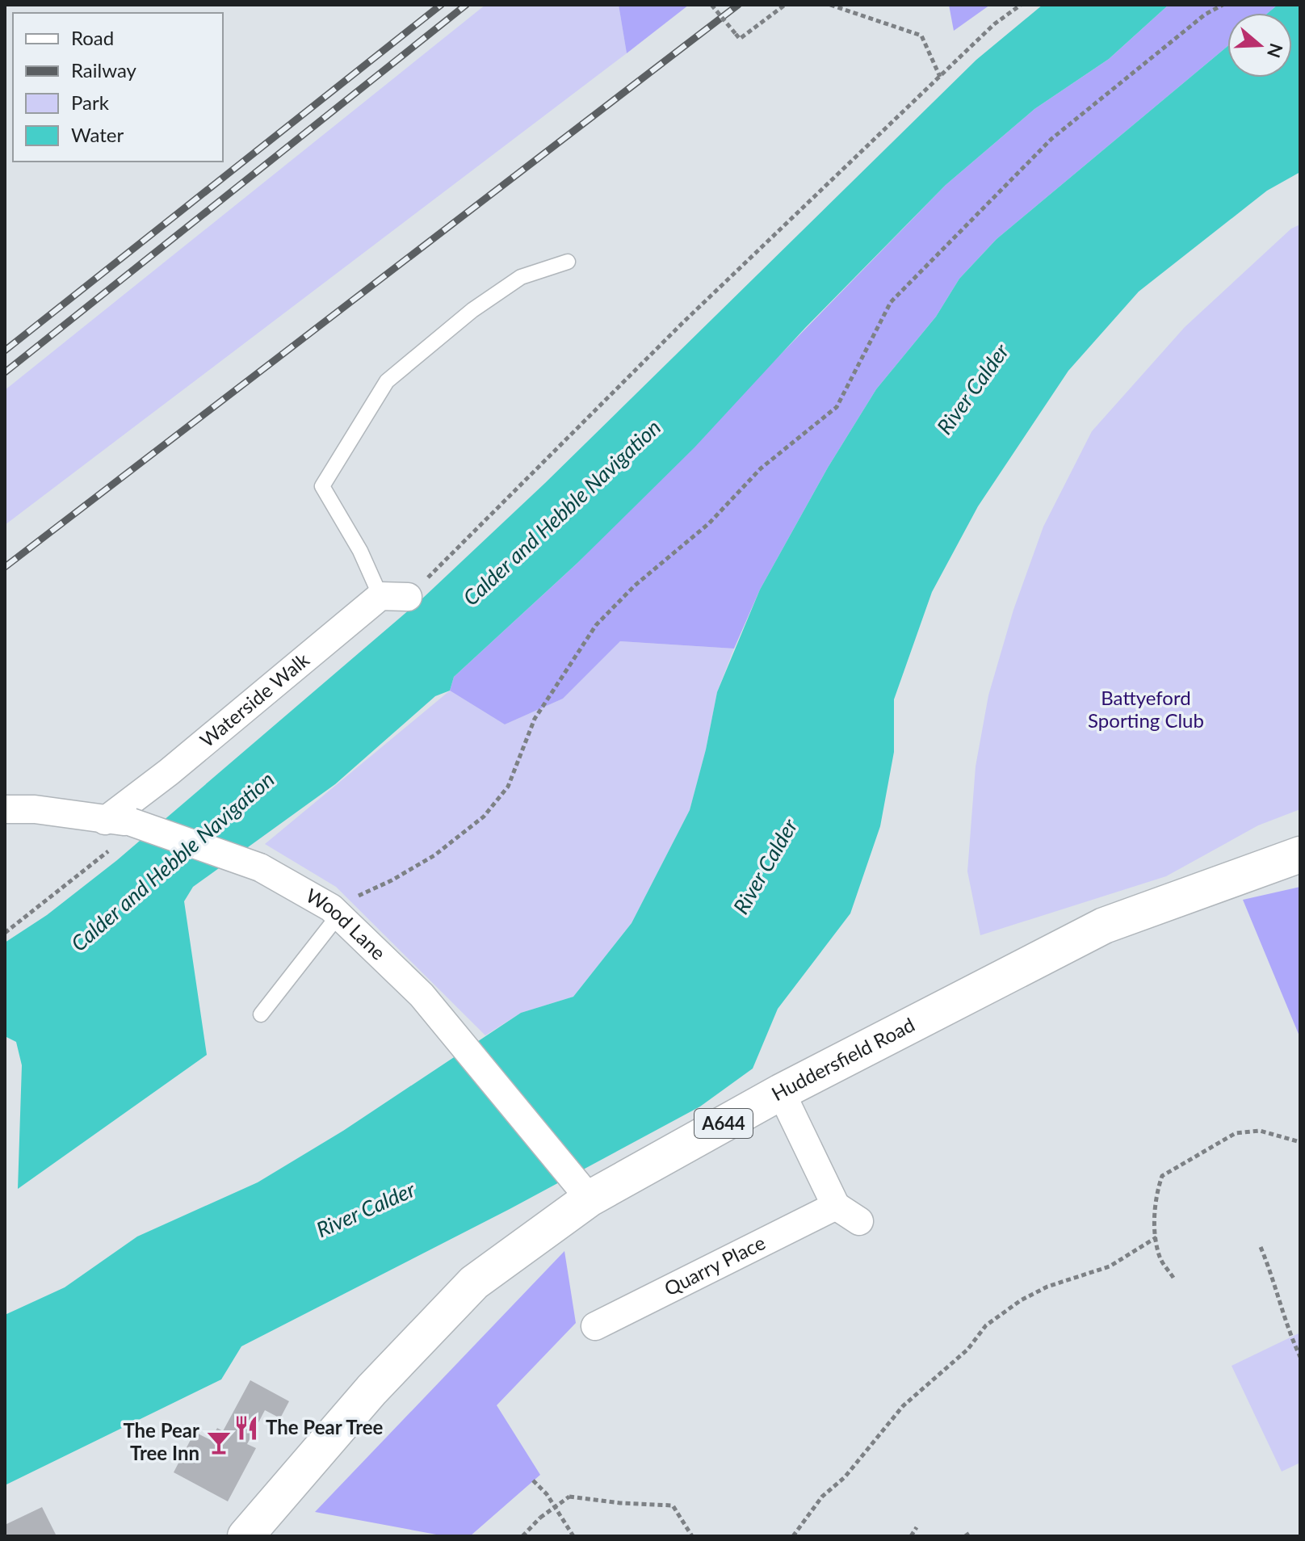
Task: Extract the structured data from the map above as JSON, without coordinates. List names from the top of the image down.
{
  "streets": {
    "highway": ["Huddersfield Road", "A644"],
    "street": ["Waterside Walk", "Wood Lane", "Quarry Place"]
  },
  "crossings": [
    ["Waterside Walk", "Wood Lane"],
    ["Wood Lane", "Huddersfield Road"]
  ],
  "water": ["River Calder", "Calder and Hebble Navigation"],
  "parks": ["Battyeford Sporting Club"],
  "places": {
    "restaurant": ["The Pear Tree"],
    "bar": ["The Pear Tree Inn"]
  },
  "legend": [
    "Road",
    "Railway",
    "Park",
    "Water"
  ],
  "north": "right"
}
